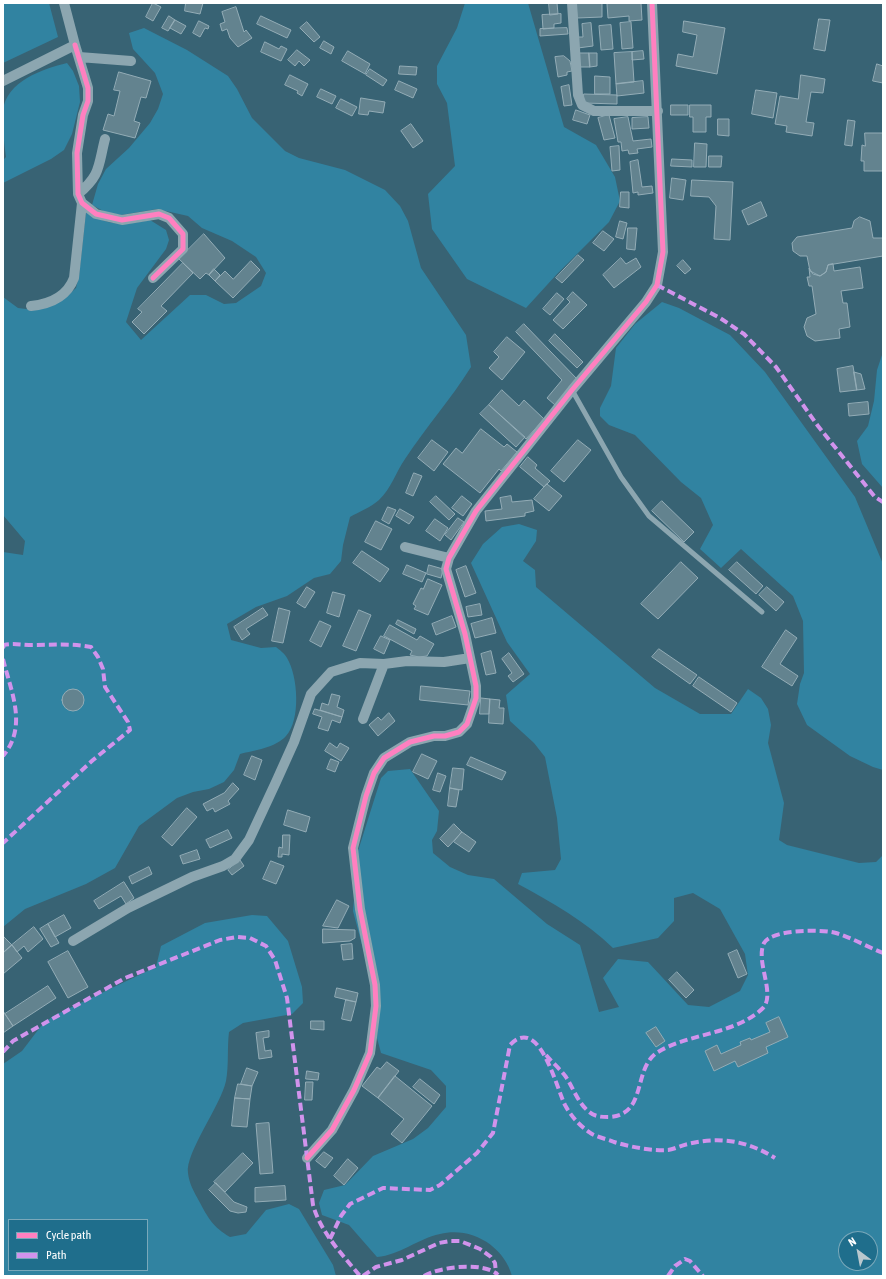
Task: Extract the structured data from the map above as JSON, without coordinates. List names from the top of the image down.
{
  "legend": ["Cycle path", "Path"],
  "north": "top left"
}
